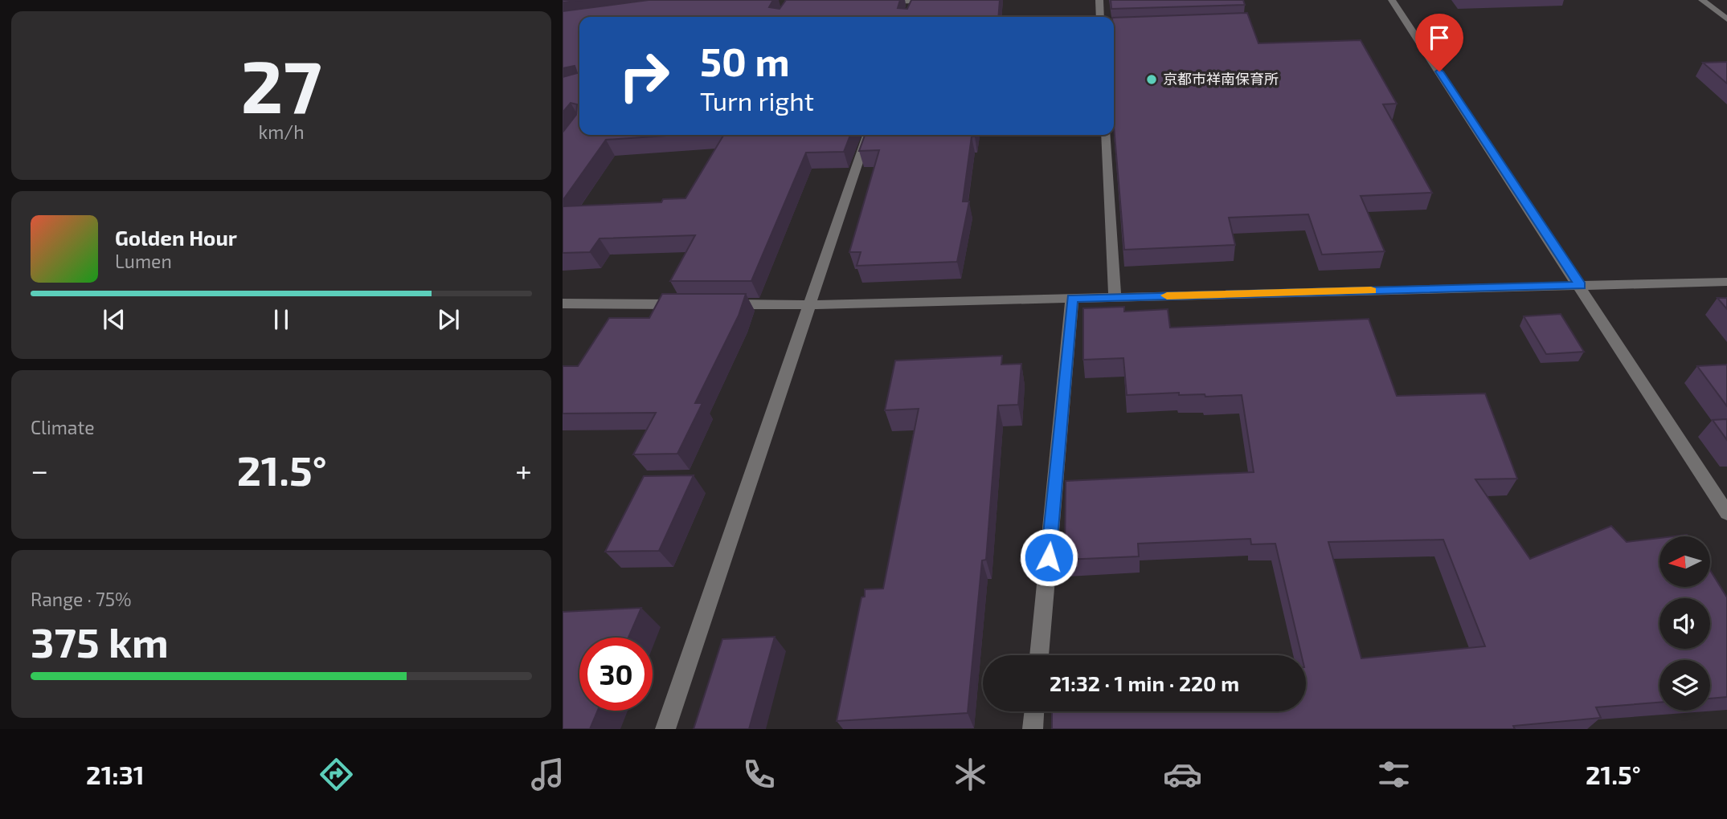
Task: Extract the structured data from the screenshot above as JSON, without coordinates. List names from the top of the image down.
{
  "places": ["京都市祥南保育所"],
  "north": "left",
  "page": {
    "tile": [
      ["27", "km/h"],
      "Climate",
      ["Range · 75%", "375 km"]
    ],
    "turn": ["50 m", "Turn right"],
    "song": ["Golden Hour", "Lumen"],
    "heat": ["−", "21.5°", "+"],
    "limit": "30",
    "trip": "21:32 · 1 min · 220 m",
    "tabs": ["21:31", "21.5°"]
  }
}
